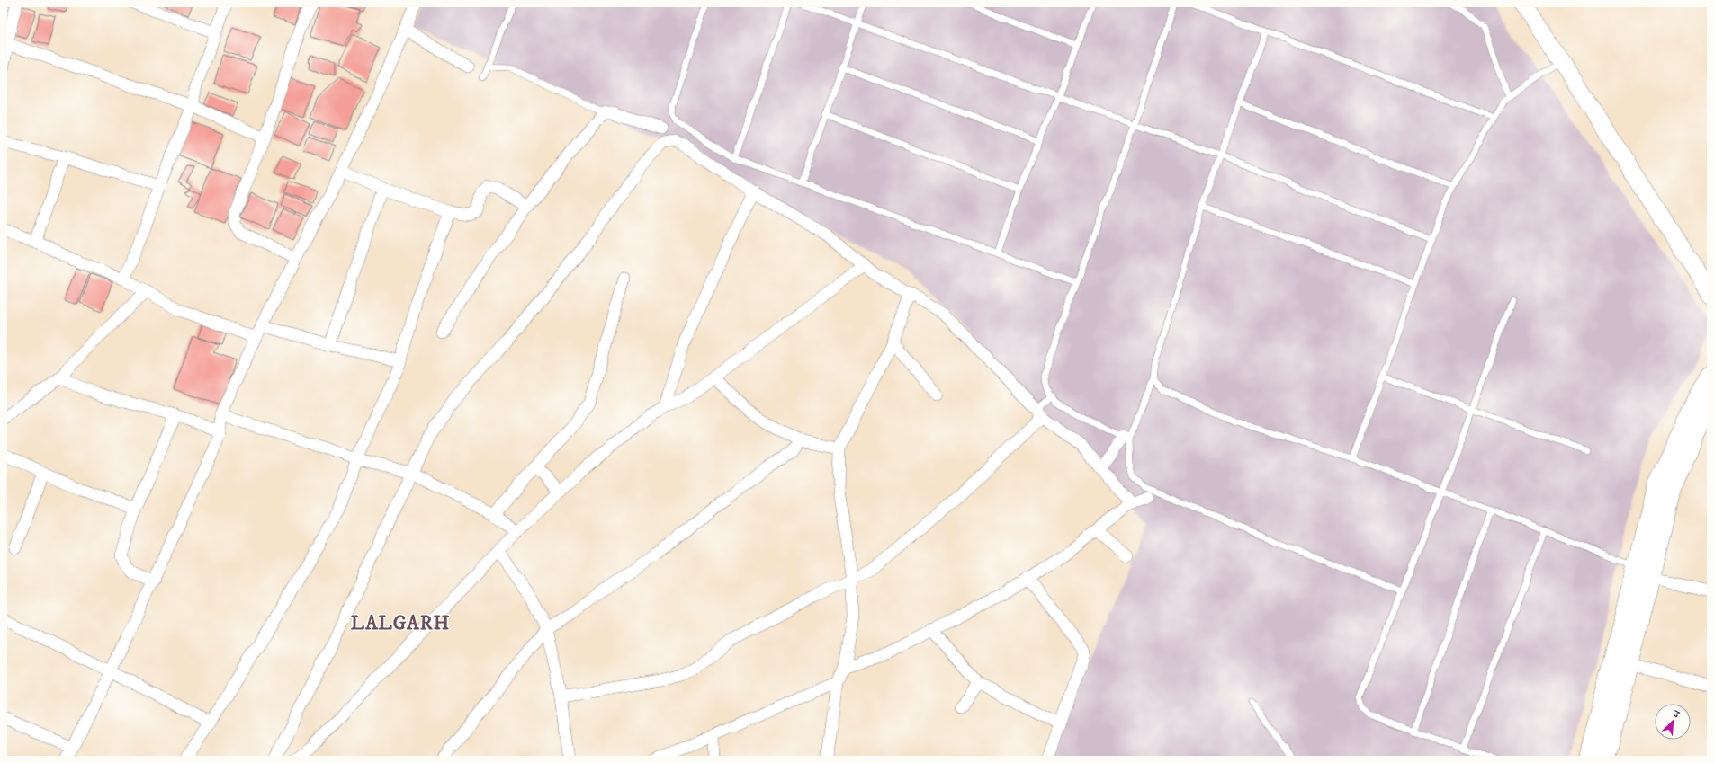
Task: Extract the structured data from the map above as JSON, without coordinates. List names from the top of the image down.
{
  "districts": ["LALGARH"],
  "north": "top right"
}
